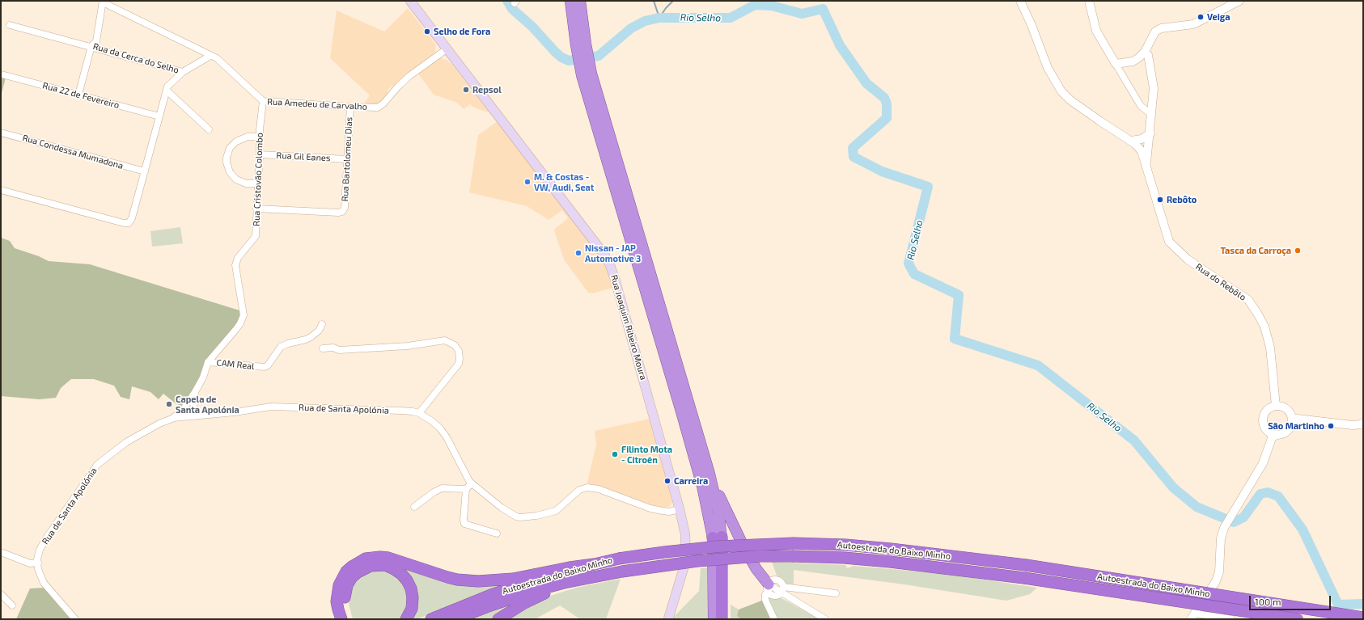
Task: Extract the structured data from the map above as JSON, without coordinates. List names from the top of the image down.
{
  "streets": {
    "highway": ["Autoestrada do Baixo Minho"],
    "main road": ["Rua Joaquim Ribeiro Moura"],
    "street": [
      "Rua da Cerca do Selho",
      "Rua 22 de Fevereiro",
      "Rua Amedeu de Carvalho",
      "Rua Condessa Mumadona",
      "Rua Gil Eanes",
      "Rua Bartolomeu Dias",
      "Rua Cristovão Colombo",
      "Rua do Rebôto",
      "CAM Real",
      "Rua de Santa Apolónia"
    ]
  },
  "crossings": [
    ["Rua Amedeu de Carvalho", "Rua Bartolomeu Dias"],
    ["Rua Amedeu de Carvalho", "Rua Cristovão Colombo"],
    ["Rua Amedeu de Carvalho", "Rua Joaquim Ribeiro Moura"],
    ["Rua Gil Eanes", "Rua Bartolomeu Dias"],
    ["Rua Gil Eanes", "Rua Cristovão Colombo"],
    ["Rua Bartolomeu Dias", "Rua Cristovão Colombo"],
    ["Rua Cristovão Colombo", "CAM Real"],
    ["Rua Cristovão Colombo", "Rua de Santa Apolónia"],
    ["Rua Joaquim Ribeiro Moura", "Rua de Santa Apolónia"]
  ],
  "water": ["Rio Selho"],
  "places": [
    "Veiga",
    "Selho de Fora",
    "Repsol",
    "M. & Costas - VW, Audi, Seat",
    "Rebôto",
    "Tasca da Carroça",
    "Nissan - JAP Automotive 3",
    "Capela de Santa Apolónia",
    "São Martinho",
    "Filinto Mota - Citroën",
    "Carreira"
  ],
  "scale_bar": "100 m"
}
